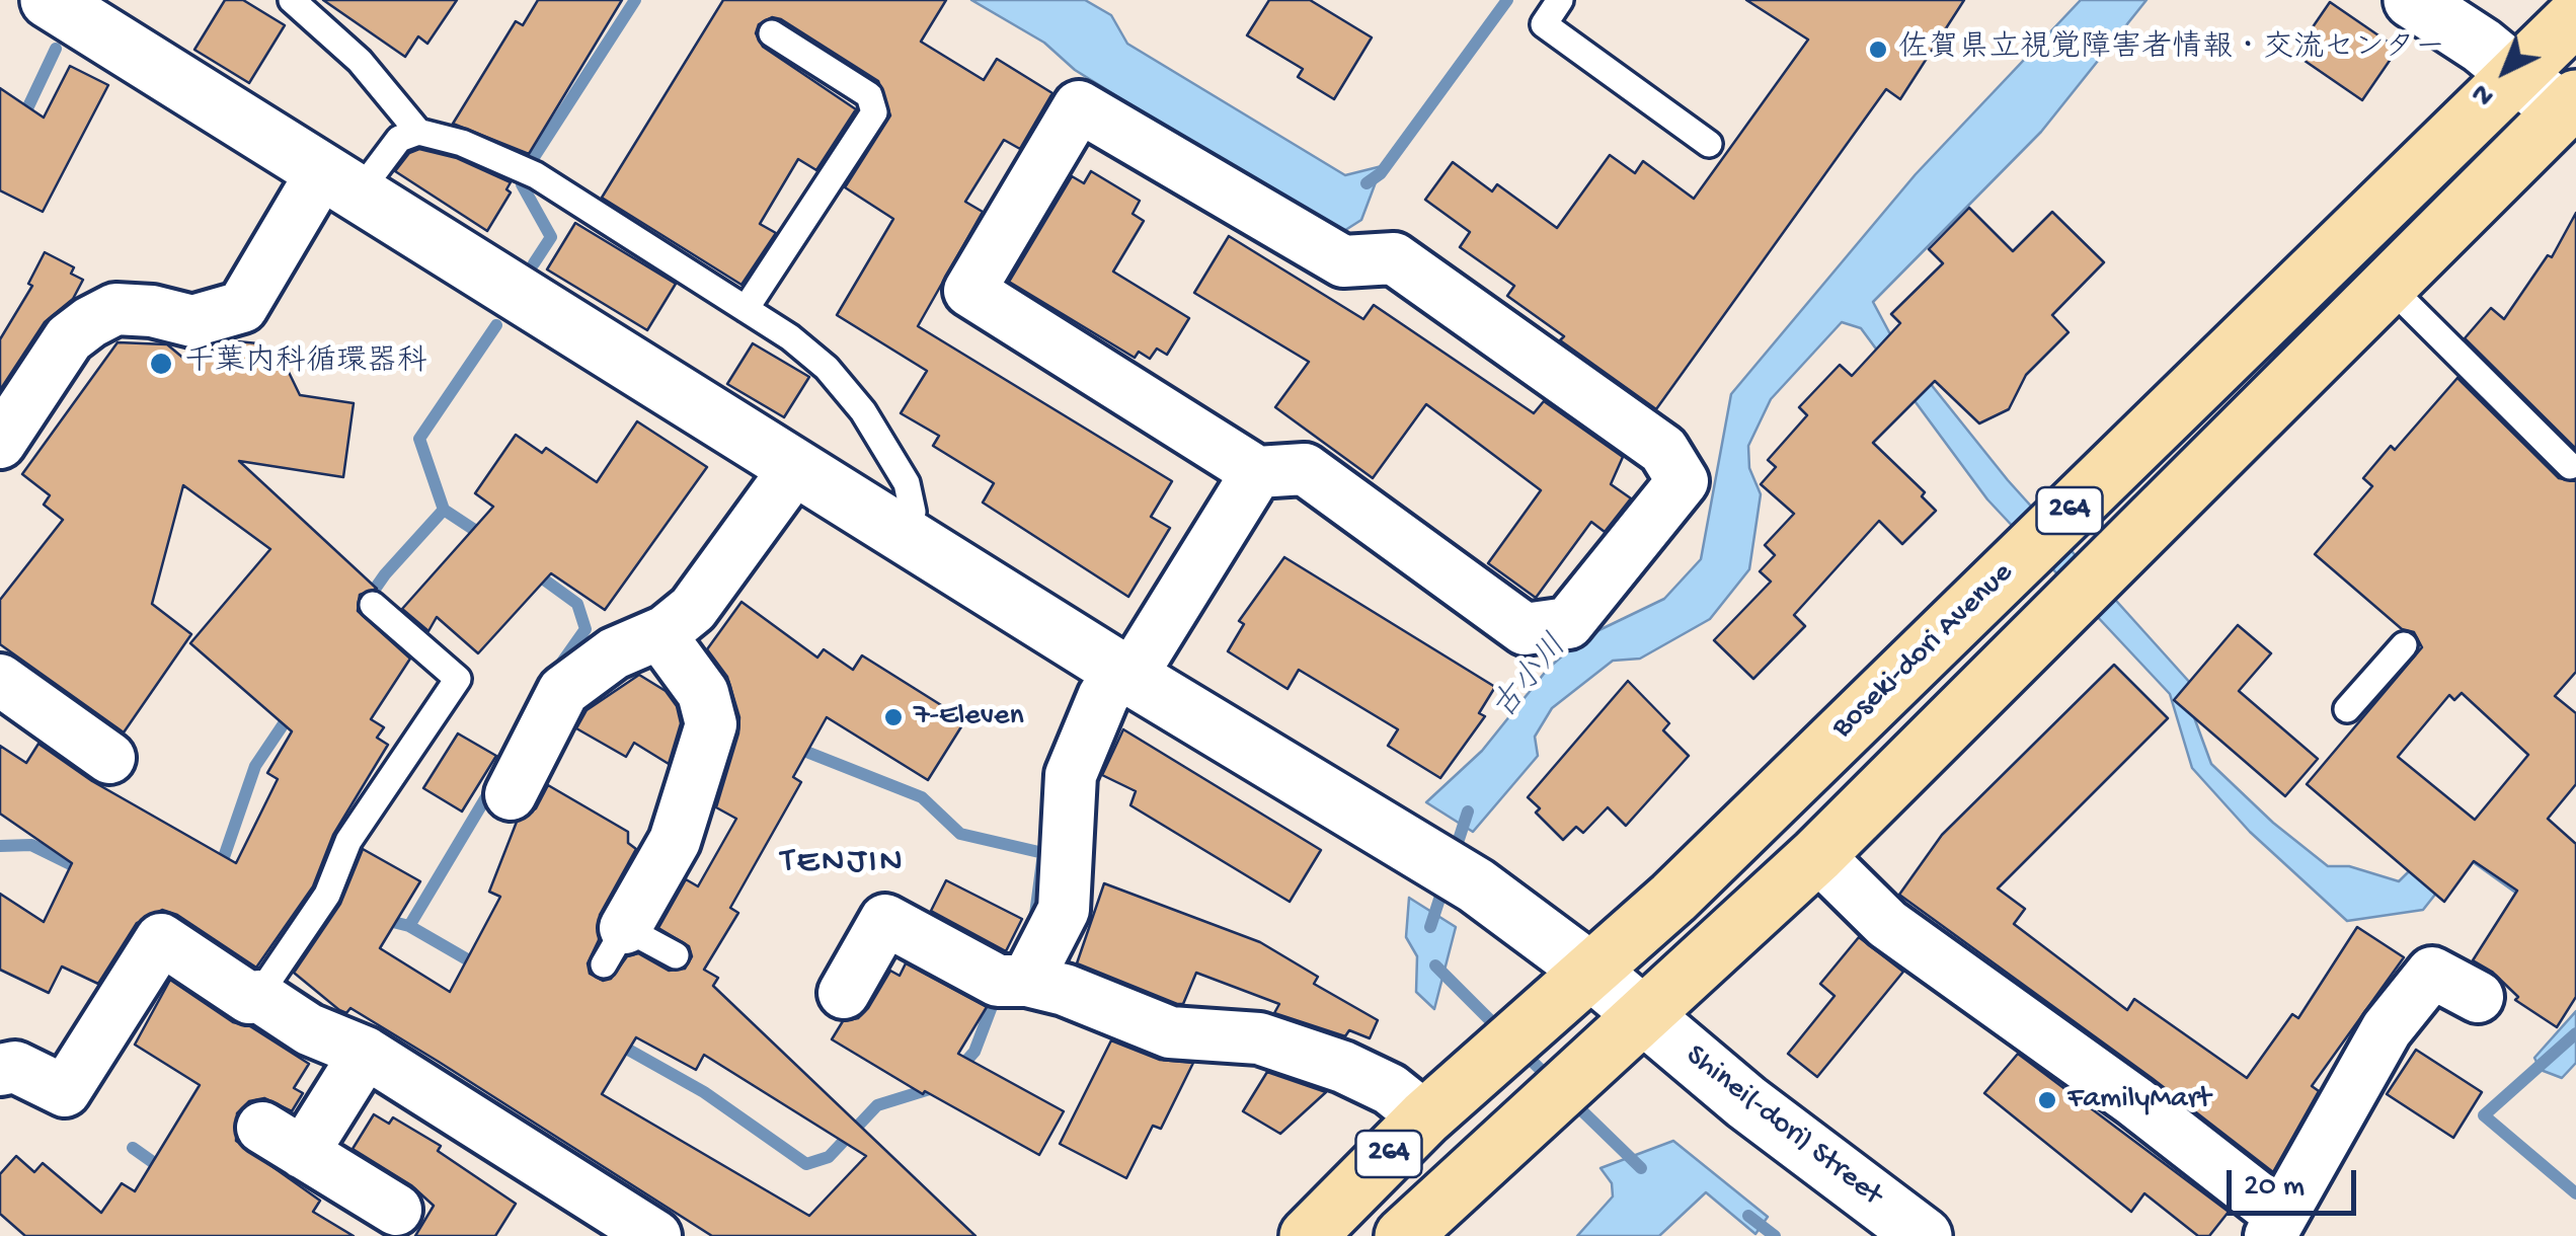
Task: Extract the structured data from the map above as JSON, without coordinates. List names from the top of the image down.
{
  "streets": {
    "highway": ["264", "Boseki-dori Avenue"],
    "street": ["Shinei(-dori) Street"]
  },
  "crossings": [
    ["264", "Shinei(-dori) Street"],
    ["Boseki-dori Avenue", "Shinei(-dori) Street"]
  ],
  "districts": ["TENJIN"],
  "water": ["古小川"],
  "places": [
    "佐賀県立視覚障害者情報・交流センター",
    "千葉内科循環器科",
    "7-Eleven",
    "FamilyMart"
  ],
  "scale_bar": "20 m",
  "north": "bottom left"
}
